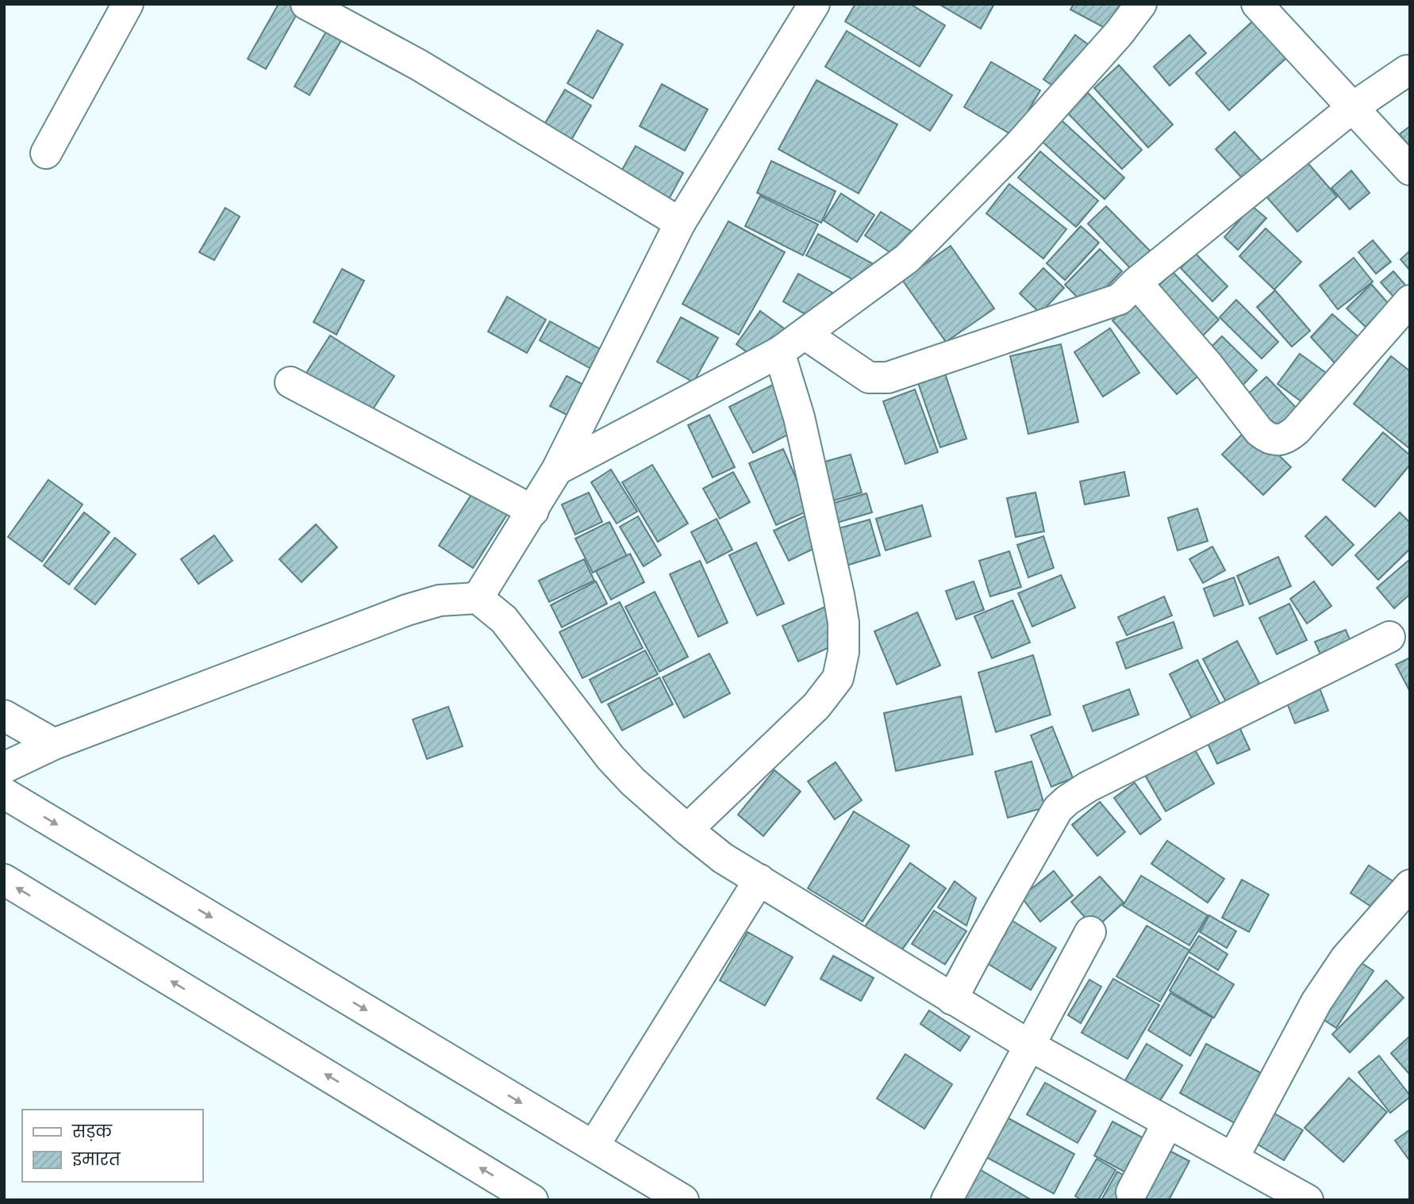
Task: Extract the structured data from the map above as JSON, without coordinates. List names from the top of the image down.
{
  "legend": ["सड़क", "इमारत"]
}
